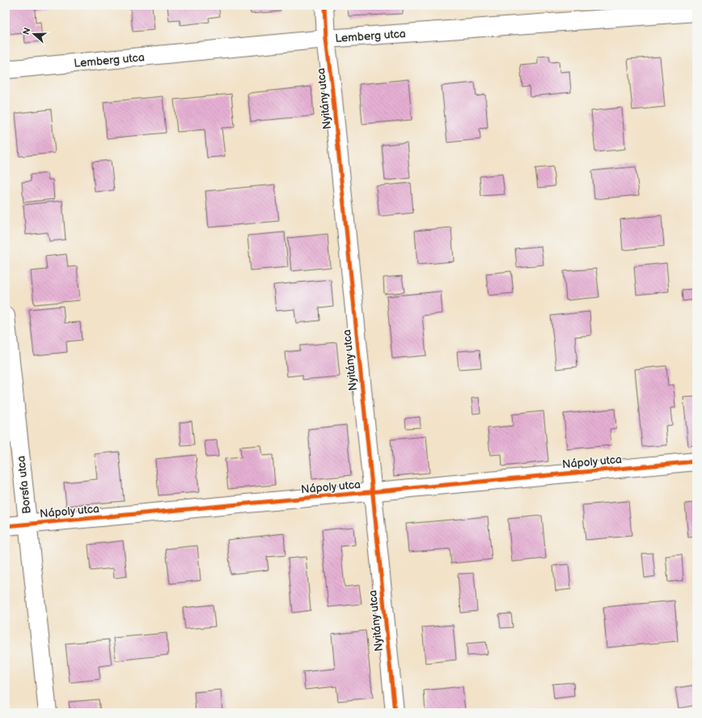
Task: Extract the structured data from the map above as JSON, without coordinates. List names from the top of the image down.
{
  "streets": {
    "street": [
      "Lemberg utca",
      "Nyitány utca",
      "Nápoly utca",
      "Borsfa utca"
    ]
  },
  "crossings": [
    ["Lemberg utca", "Nyitány utca"],
    ["Nyitány utca", "Nápoly utca"],
    ["Nápoly utca", "Borsfa utca"]
  ],
  "north": "left"
}
